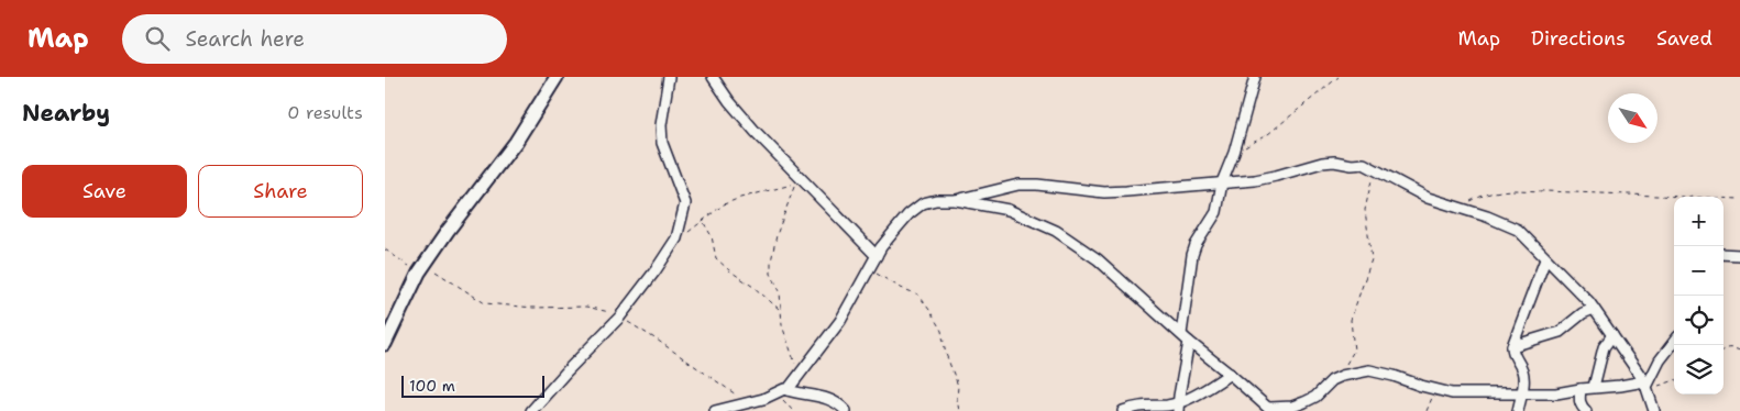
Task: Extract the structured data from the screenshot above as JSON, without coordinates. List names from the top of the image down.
{
  "scale_bar": "100 m",
  "north": "bottom right",
  "page": {
    "header": "Map",
    "search": "Search here",
    "nav": ["Map", "Directions", "Saved"],
    "heading": ["Nearby", "0 results"],
    "buttons": ["Save", "Share"],
    "map_buttons": ["+", "−"],
    "scale": "100 m"
  }
}
